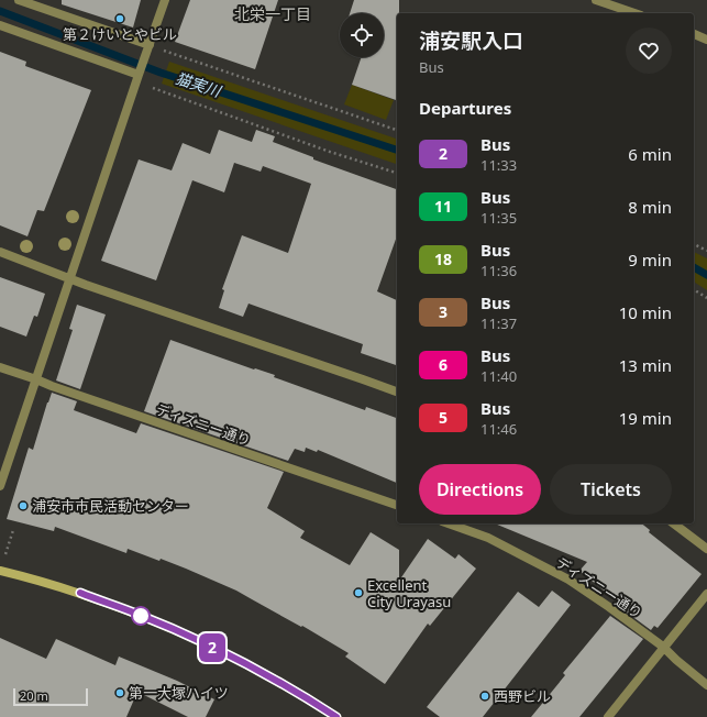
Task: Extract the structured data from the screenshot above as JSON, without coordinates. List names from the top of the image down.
{
  "streets": {
    "street": ["ディズニー通り"]
  },
  "districts": ["北栄一丁目"],
  "water": ["猫実川"],
  "places": [
    "第２けいとやビル",
    "浦安市市民活動センター",
    "Excellent City Urayasu",
    "第一大塚ハイツ",
    "西野ビル"
  ],
  "lines": ["bus line 2"],
  "scale_bar": "20 m",
  "page": {
    "on_map": "2",
    "heading": [
      ["浦安駅入口", "Bus"],
      "Departures"
    ],
    "list": [
      {
        "mark": "2",
        "name": "Bus",
        "note": "11:33",
        "value": "6 min"
      },
      {
        "mark": "11",
        "name": "Bus",
        "note": "11:35",
        "value": "8 min"
      },
      {
        "mark": "18",
        "name": "Bus",
        "note": "11:36",
        "value": "9 min"
      },
      {
        "mark": "3",
        "name": "Bus",
        "note": "11:37",
        "value": "10 min"
      },
      {
        "mark": "6",
        "name": "Bus",
        "note": "11:40",
        "value": "13 min"
      },
      {
        "mark": "5",
        "name": "Bus",
        "note": "11:46",
        "value": "19 min"
      }
    ],
    "buttons": ["Directions", "Tickets"],
    "scale": "20 m"
  }
}
